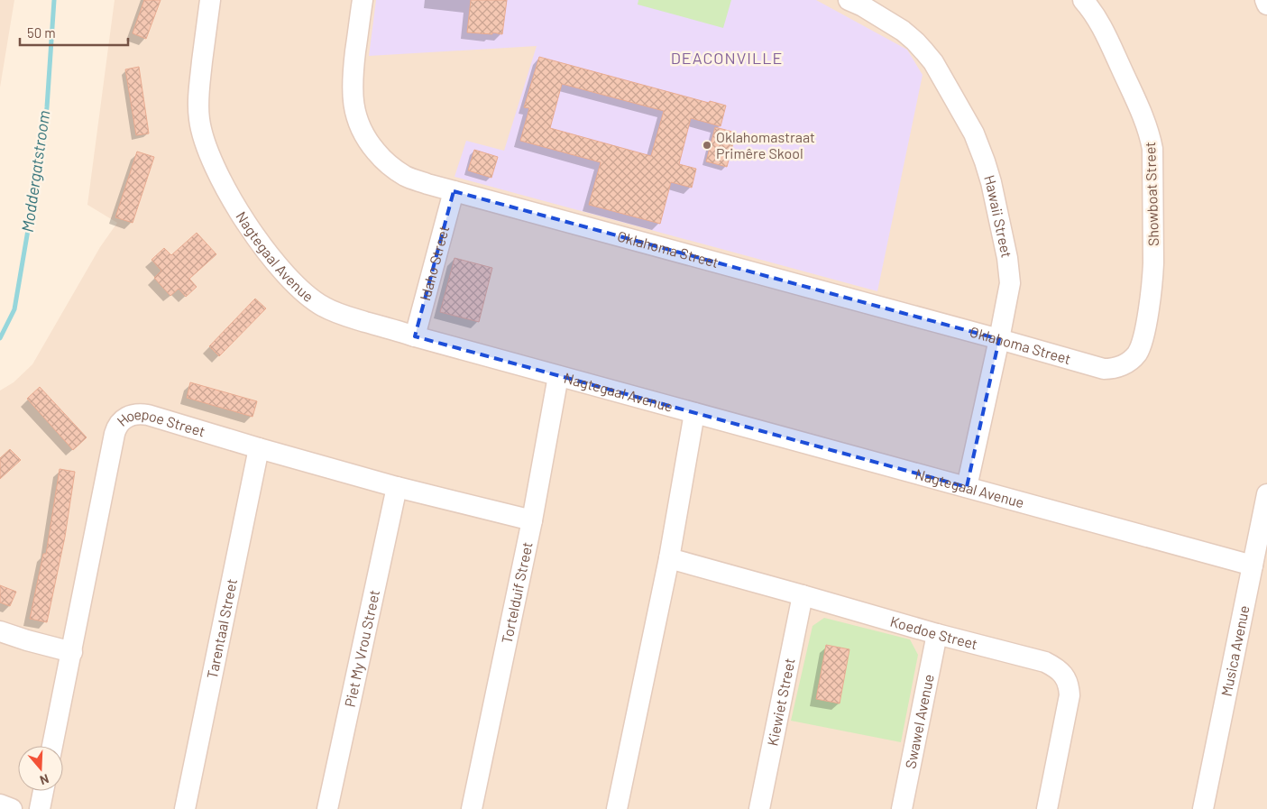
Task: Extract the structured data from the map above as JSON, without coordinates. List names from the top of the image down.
{
  "streets": {
    "street": [
      "Showboat Street",
      "Hawaii Street",
      "Oklahoma Street",
      "Nagtegaal Avenue",
      "Idaho Street",
      "Hoepoe Street",
      "Tortelduif Street",
      "Tarentaal Street",
      "Koedoe Street",
      "Piet My Vrou Street",
      "Musica Avenue",
      "Kiewiet Street",
      "Swawel Avenue"
    ]
  },
  "crossings": [
    ["Showboat Street", "Oklahoma Street"],
    ["Hawaii Street", "Oklahoma Street"],
    ["Hawaii Street", "Nagtegaal Avenue"],
    ["Oklahoma Street", "Idaho Street"],
    ["Nagtegaal Avenue", "Idaho Street"],
    ["Nagtegaal Avenue", "Tortelduif Street"],
    ["Nagtegaal Avenue", "Musica Avenue"],
    ["Hoepoe Street", "Tortelduif Street"],
    ["Hoepoe Street", "Tarentaal Street"],
    ["Hoepoe Street", "Piet My Vrou Street"],
    ["Koedoe Street", "Kiewiet Street"],
    ["Koedoe Street", "Swawel Avenue"]
  ],
  "districts": ["DEACONVILLE"],
  "water": ["Moddergatstroom"],
  "places": ["Oklahomastraat Primêre Skool"],
  "scale_bar": "50 m",
  "north": "bottom"
}
